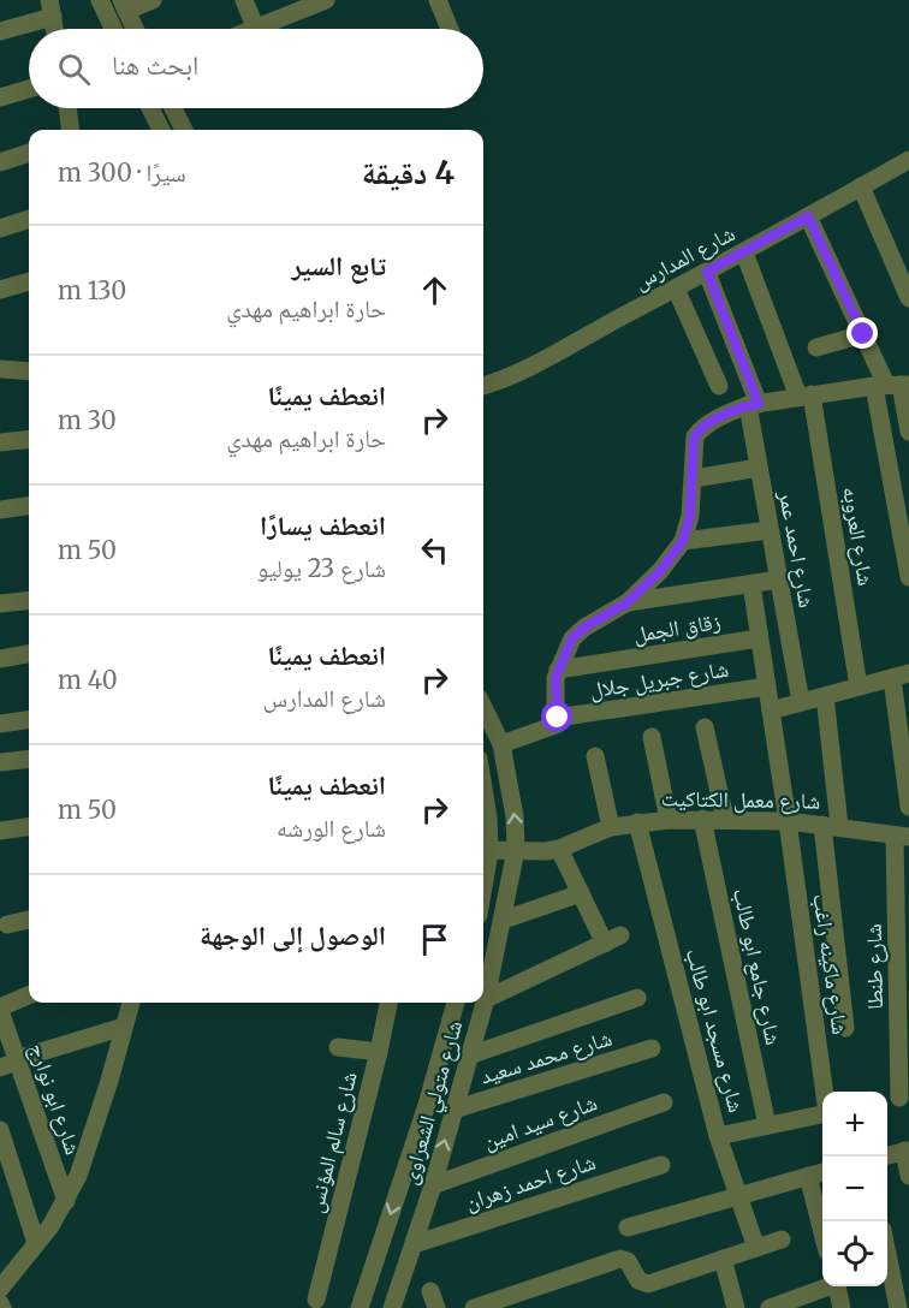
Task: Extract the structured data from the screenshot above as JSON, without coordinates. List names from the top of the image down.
{
  "streets": {
    "street": [
      "شارع المدارس",
      "شارع العروبه",
      "شارع احمد عمر",
      "زقاق الجمل",
      "شارع جبريل جلال",
      "شارع معمل الكتاكيت",
      "شارع ماكينه راغب",
      "شارع جامع ابو طالب",
      "شارع طنطا",
      "شارع مسجد ابو طالب",
      "شارع محمد سعيد",
      "شارع ابو نوارج",
      "شارع متولي الشعراوى",
      "شارع سيد امين",
      "شارع سالم المؤنس",
      "شارع احمد زهران"
    ]
  },
  "crossings": [
    ["شارع المدارس", "شارع العروبه"],
    ["شارع المدارس", "شارع احمد عمر"],
    ["شارع معمل الكتاكيت", "شارع ماكينه راغب"],
    ["شارع معمل الكتاكيت", "شارع جامع ابو طالب"],
    ["شارع معمل الكتاكيت", "شارع طنطا"],
    ["شارع معمل الكتاكيت", "شارع مسجد ابو طالب"],
    ["شارع معمل الكتاكيت", "شارع متولي الشعراوى"],
    ["شارع محمد سعيد", "شارع متولي الشعراوى"],
    ["شارع متولي الشعراوى", "شارع سيد امين"],
    ["شارع متولي الشعراوى", "شارع احمد زهران"]
  ],
  "page": {
    "search": "ابحث هنا",
    "heading": ["4 دقيقة", "سيرًا · 300 m"],
    "list": [
      ["تابع السير", "حارة ابراهيم مهدي", "130 m"],
      ["انعطف يمينًا", "حارة ابراهيم مهدي", "30 m"],
      ["انعطف يسارًا", "شارع 23 يوليو", "50 m"],
      ["انعطف يمينًا", "شارع المدارس", "40 m"],
      ["انعطف يمينًا", "شارع الورشه", "50 m"],
      "الوصول إلى الوجهة"
    ],
    "map_buttons": ["+", "−"]
  }
}
